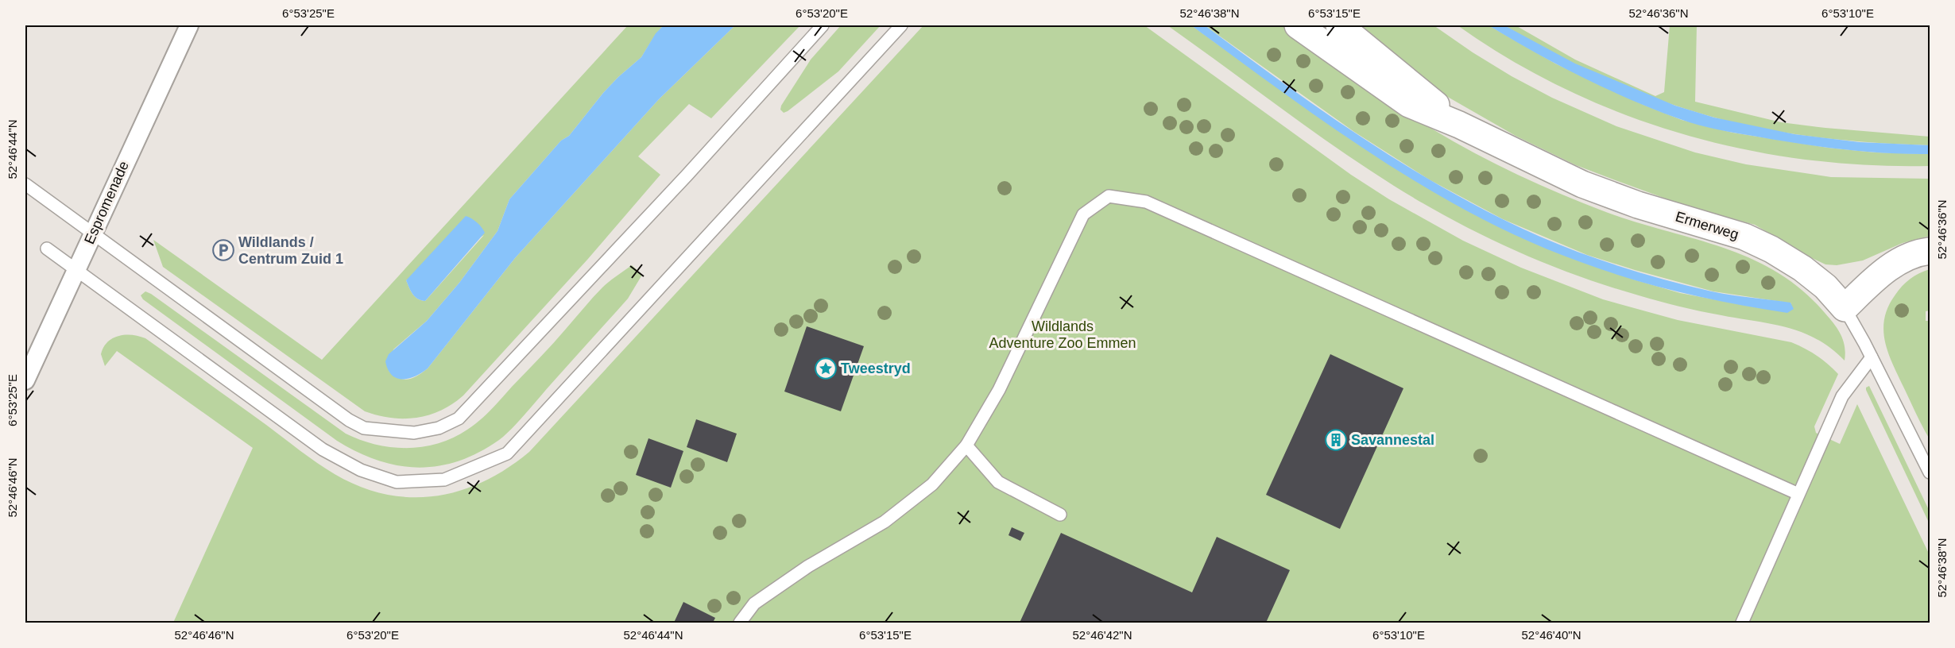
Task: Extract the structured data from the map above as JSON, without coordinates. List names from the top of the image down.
{
  "streets": {
    "street": ["Espromenade", "Ermerweg"]
  },
  "parks": ["Wildlands Adventure Zoo Emmen"],
  "places": {
    "parking": ["Wildlands / Centrum Zuid 1"],
    "place": ["Tweestryd"],
    "building": ["Savannestal"]
  },
  "coordinates": [
    "6°53'25\"E",
    "6°53'20\"E",
    "52°46'38\"N",
    "6°53'15\"E",
    "52°46'36\"N",
    "6°53'10\"E",
    "52°46'44\"N",
    "52°46'46\"N",
    "52°46'42\"N",
    "52°46'40\"N"
  ]
}
